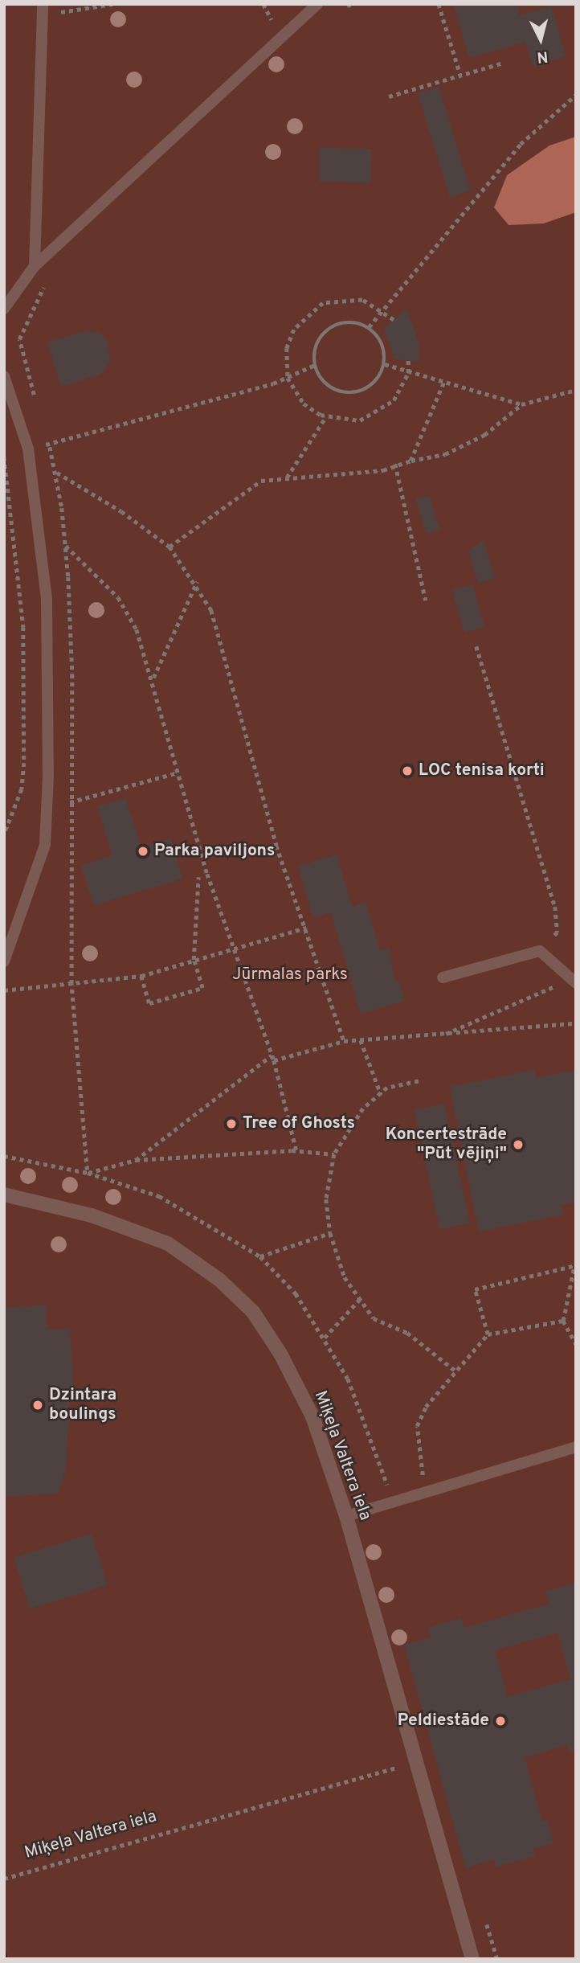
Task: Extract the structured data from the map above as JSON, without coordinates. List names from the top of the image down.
{
  "streets": {
    "street": ["Miķeļa Valtera iela"]
  },
  "parks": ["Jūrmalas parks"],
  "places": [
    "LOC tenisa korti",
    "Parka paviljons",
    "Tree of Ghosts",
    "Koncertestrāde \"Pūt vējiņi\"",
    "Dzintara boulings",
    "Peldiestāde"
  ],
  "north": "bottom"
}
